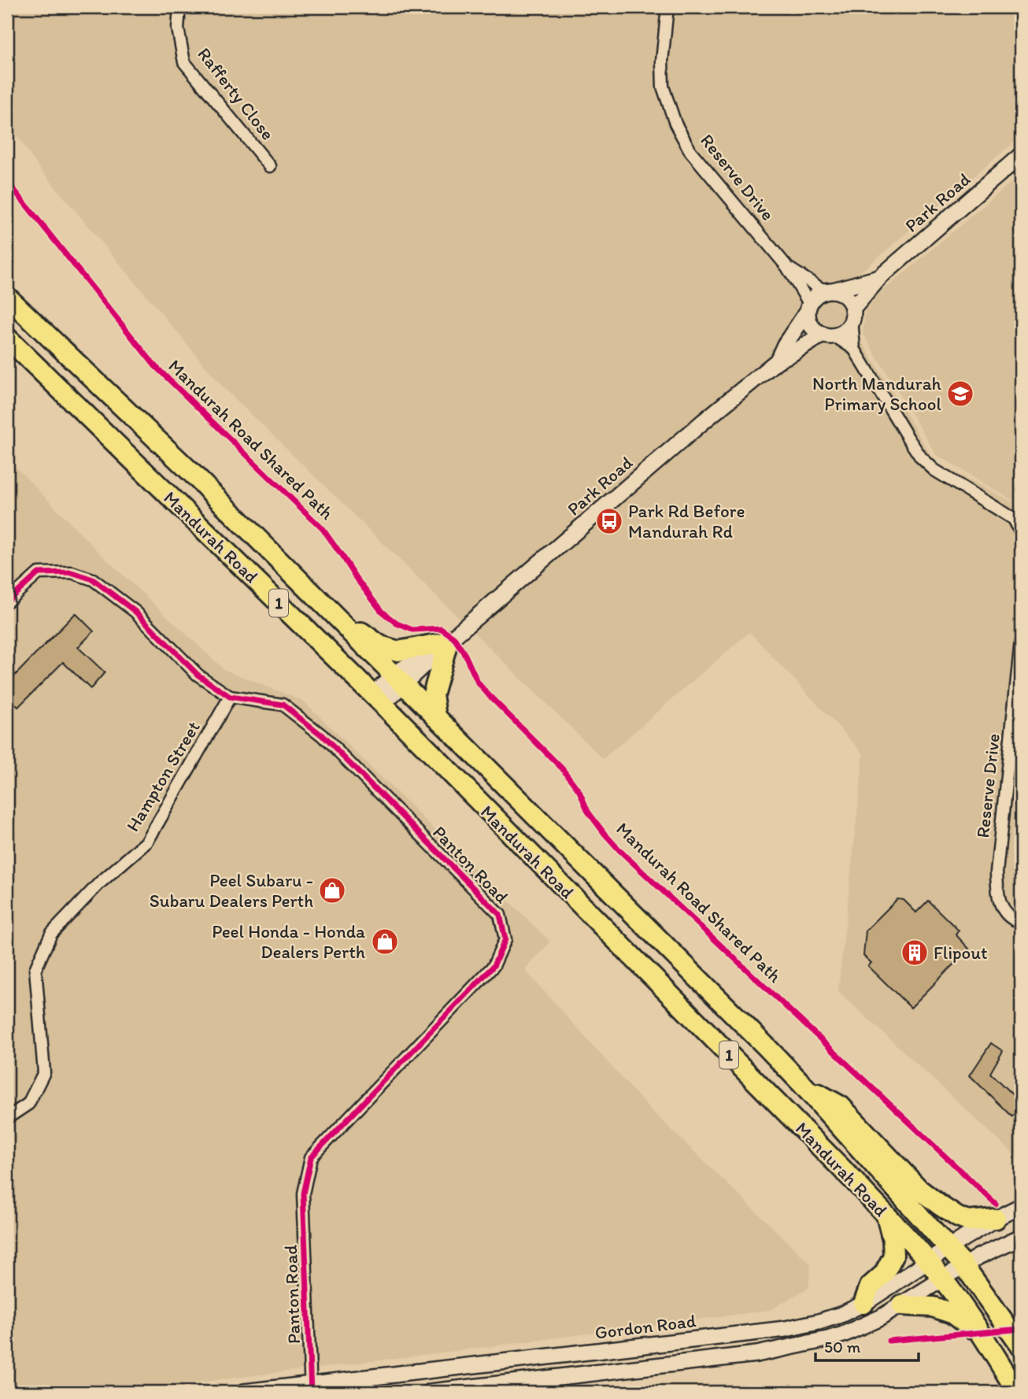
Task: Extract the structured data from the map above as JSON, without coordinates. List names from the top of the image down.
{
  "streets": {
    "highway": ["Mandurah Road", "1"],
    "main road": ["Park Road", "Gordon Road"],
    "street": [
      "Rafferty Close",
      "Reserve Drive",
      "Hampton Street",
      "Panton Road"
    ],
    "cycle path": ["Mandurah Road Shared Path"]
  },
  "crossings": [
    ["Reserve Drive", "Park Road"],
    ["Park Road", "Mandurah Road"],
    ["Mandurah Road", "Gordon Road"],
    ["Hampton Street", "Panton Road"],
    ["Panton Road", "Gordon Road"]
  ],
  "places": {
    "school or university": ["North Mandurah Primary School"],
    "bus stop": ["Park Rd Before Mandurah Rd"],
    "shop": ["Peel Subaru - Subaru Dealers Perth", "Peel Honda - Honda Dealers Perth"],
    "building": ["Flipout"]
  },
  "scale_bar": "50 m"
}
